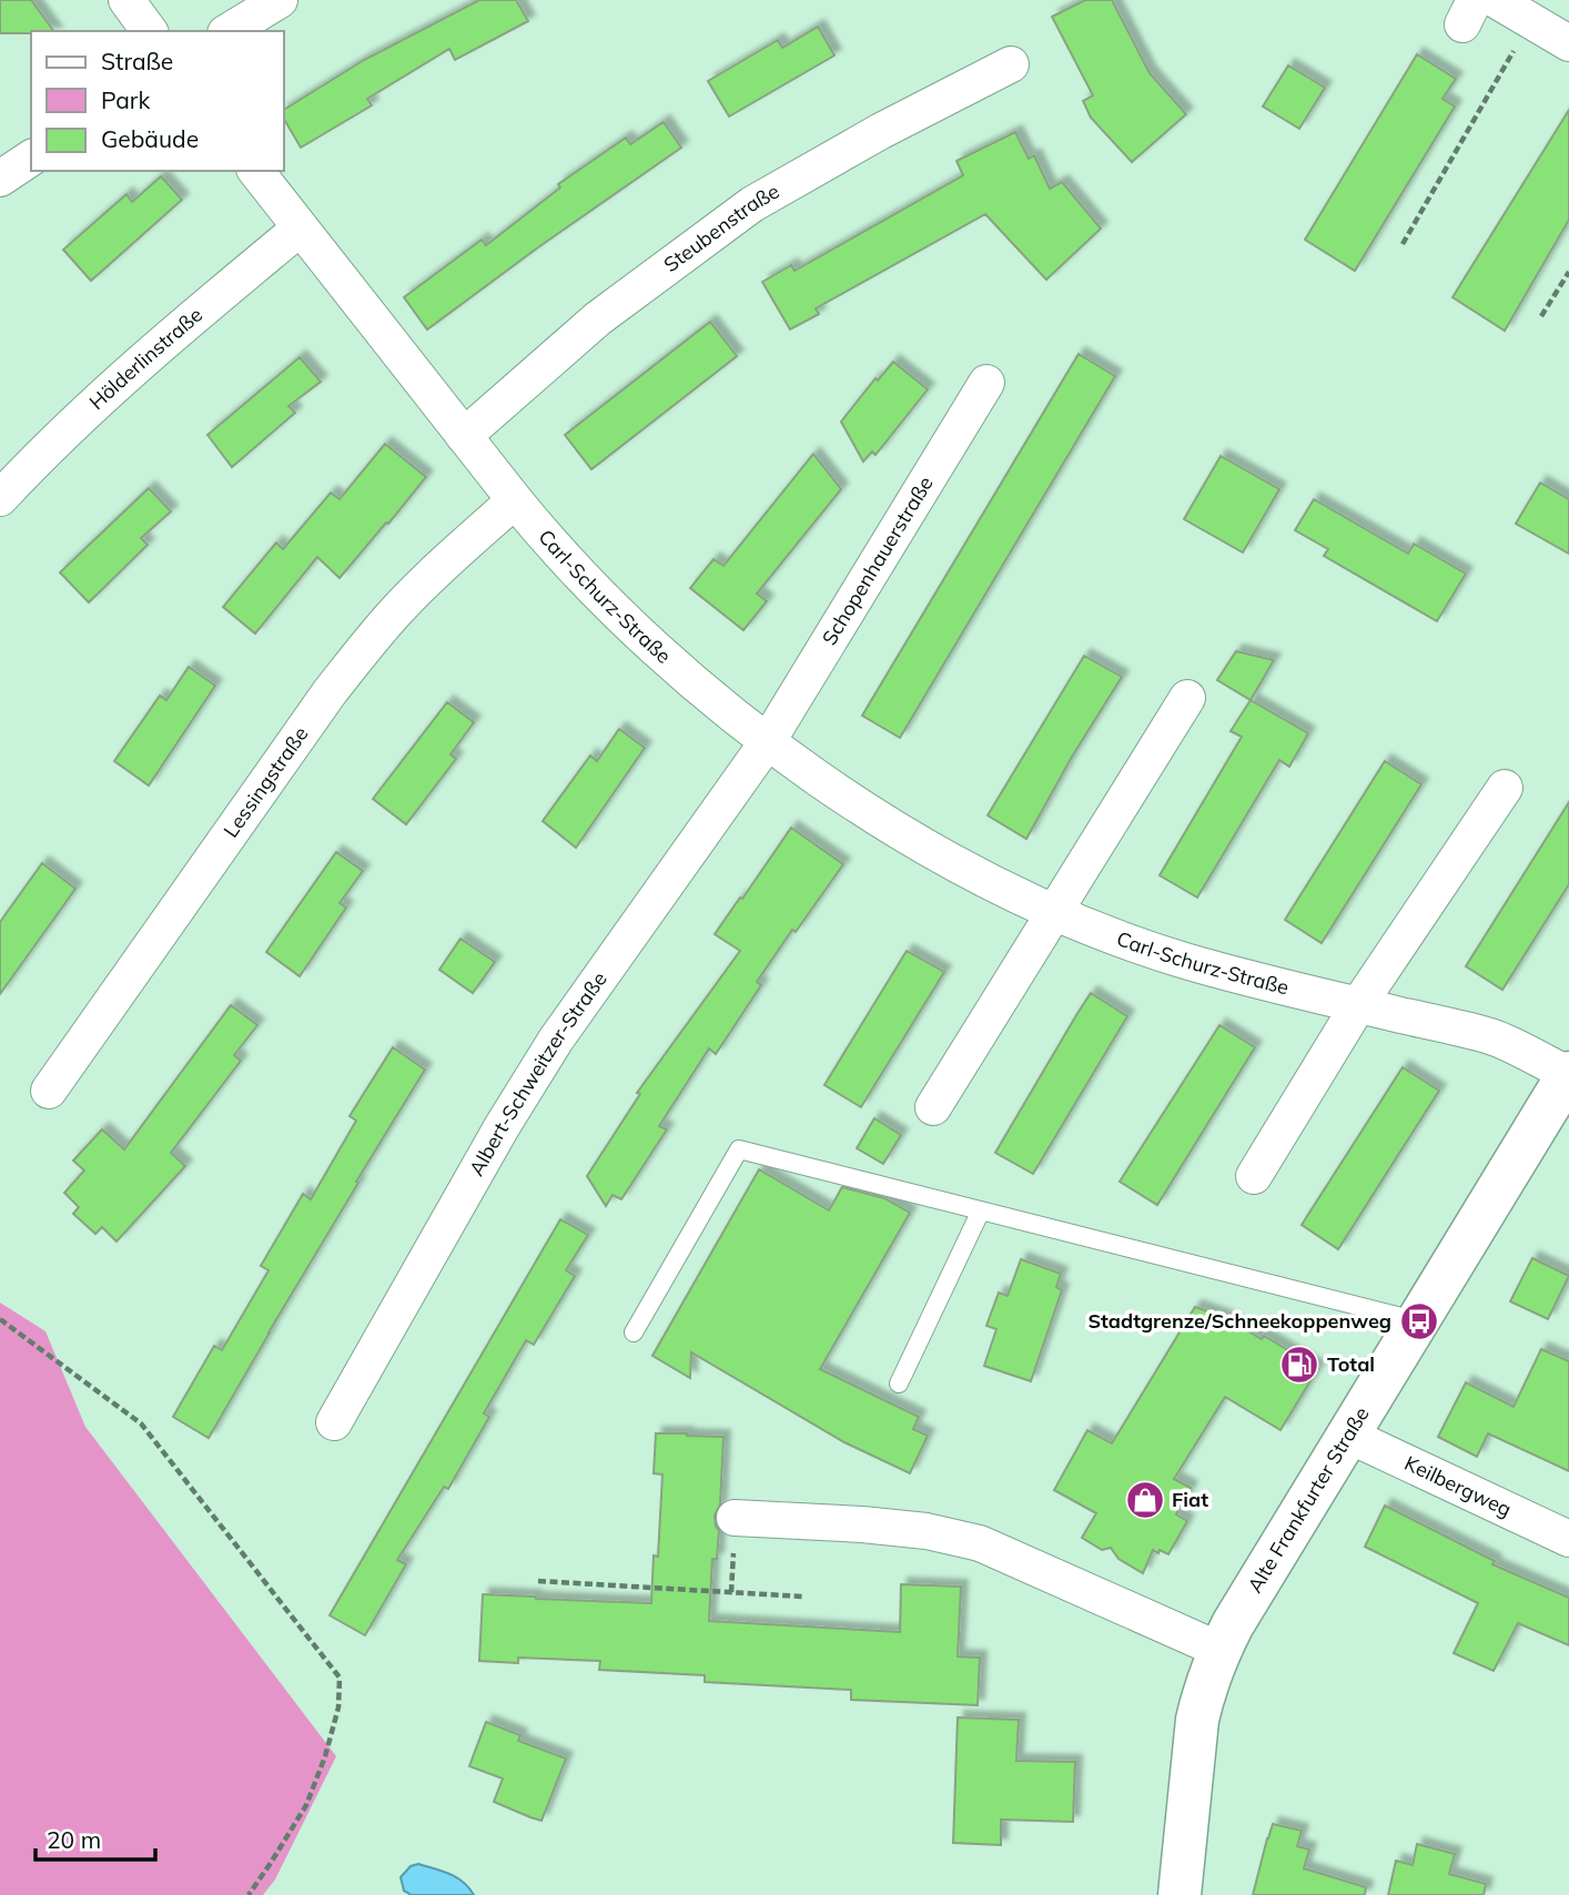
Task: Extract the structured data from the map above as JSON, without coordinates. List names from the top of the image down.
{
  "streets": {
    "street": [
      "Steubenstraße",
      "Hölderlinstraße",
      "Schopenhauerstraße",
      "Carl-Schurz-Straße",
      "Lessingstraße",
      "Albert-Schweitzer-Straße",
      "Keilbergweg",
      "Alte Frankfurter Straße"
    ]
  },
  "crossings": [
    ["Steubenstraße", "Carl-Schurz-Straße"],
    ["Hölderlinstraße", "Carl-Schurz-Straße"],
    ["Schopenhauerstraße", "Carl-Schurz-Straße"],
    ["Schopenhauerstraße", "Albert-Schweitzer-Straße"],
    ["Carl-Schurz-Straße", "Lessingstraße"],
    ["Carl-Schurz-Straße", "Albert-Schweitzer-Straße"],
    ["Carl-Schurz-Straße", "Alte Frankfurter Straße"],
    ["Keilbergweg", "Alte Frankfurter Straße"]
  ],
  "places": {
    "bus stop": ["Stadtgrenze/Schneekoppenweg"],
    "fuel station": ["Total"],
    "shop": ["Fiat"]
  },
  "legend": ["Straße", "Park", "Gebäude"],
  "scale_bar": "20 m"
}
